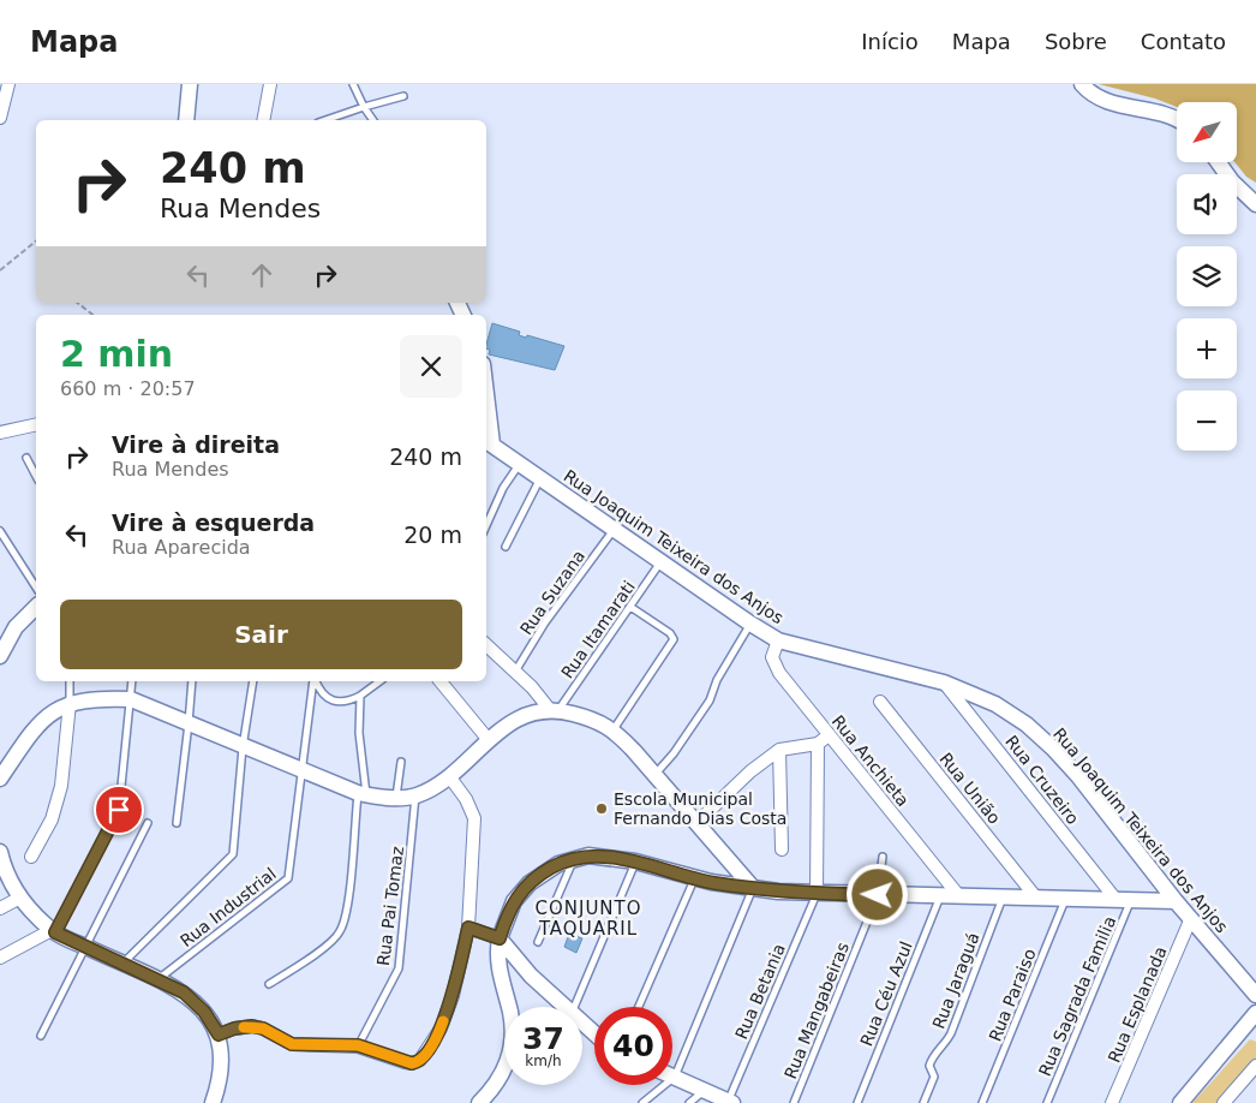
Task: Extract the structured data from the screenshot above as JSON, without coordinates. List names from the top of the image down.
{
  "streets": {
    "street": [
      "Rua Joaquim Teixeira dos Anjos",
      "Rua Anchieta",
      "Rua Cruzeiro",
      "Rua União",
      "Rua Esplanada"
    ],
    "lane": [
      "Rua Suzana",
      "Rua Itamarati",
      "Rua Pai Tomaz",
      "Rua Industrial",
      "Rua Jaraguá",
      "Rua Betania",
      "Rua Céu Azul",
      "Rua Paraiso",
      "Rua Sagrada Familia",
      "Rua Mangabeiras"
    ]
  },
  "crossings": [
    ["Rua Joaquim Teixeira dos Anjos", "Rua Suzana"],
    ["Rua Joaquim Teixeira dos Anjos", "Rua Itamarati"],
    ["Rua Joaquim Teixeira dos Anjos", "Rua Anchieta"],
    ["Rua Joaquim Teixeira dos Anjos", "Rua Cruzeiro"],
    ["Rua Joaquim Teixeira dos Anjos", "Rua Esplanada"]
  ],
  "districts": ["CONJUNTO TAQUARIL"],
  "places": ["Escola Municipal Fernando Dias Costa"],
  "north": "bottom left",
  "page": {
    "header": "Mapa",
    "nav": [
      "Início",
      "Mapa",
      "Sobre",
      "Contato"
    ],
    "map_buttons": ["+", "−"],
    "turn": ["240 m", "Rua Mendes"],
    "heading": ["2 min", "660 m · 20:57"],
    "list": [
      {
        "name": "Vire à direita",
        "note": "Rua Mendes",
        "value": "240 m"
      },
      {
        "name": "Vire à esquerda",
        "note": "Rua Aparecida",
        "value": "20 m"
      }
    ],
    "buttons": "Sair",
    "speed": "37 km/h",
    "limit": "40"
  }
}
